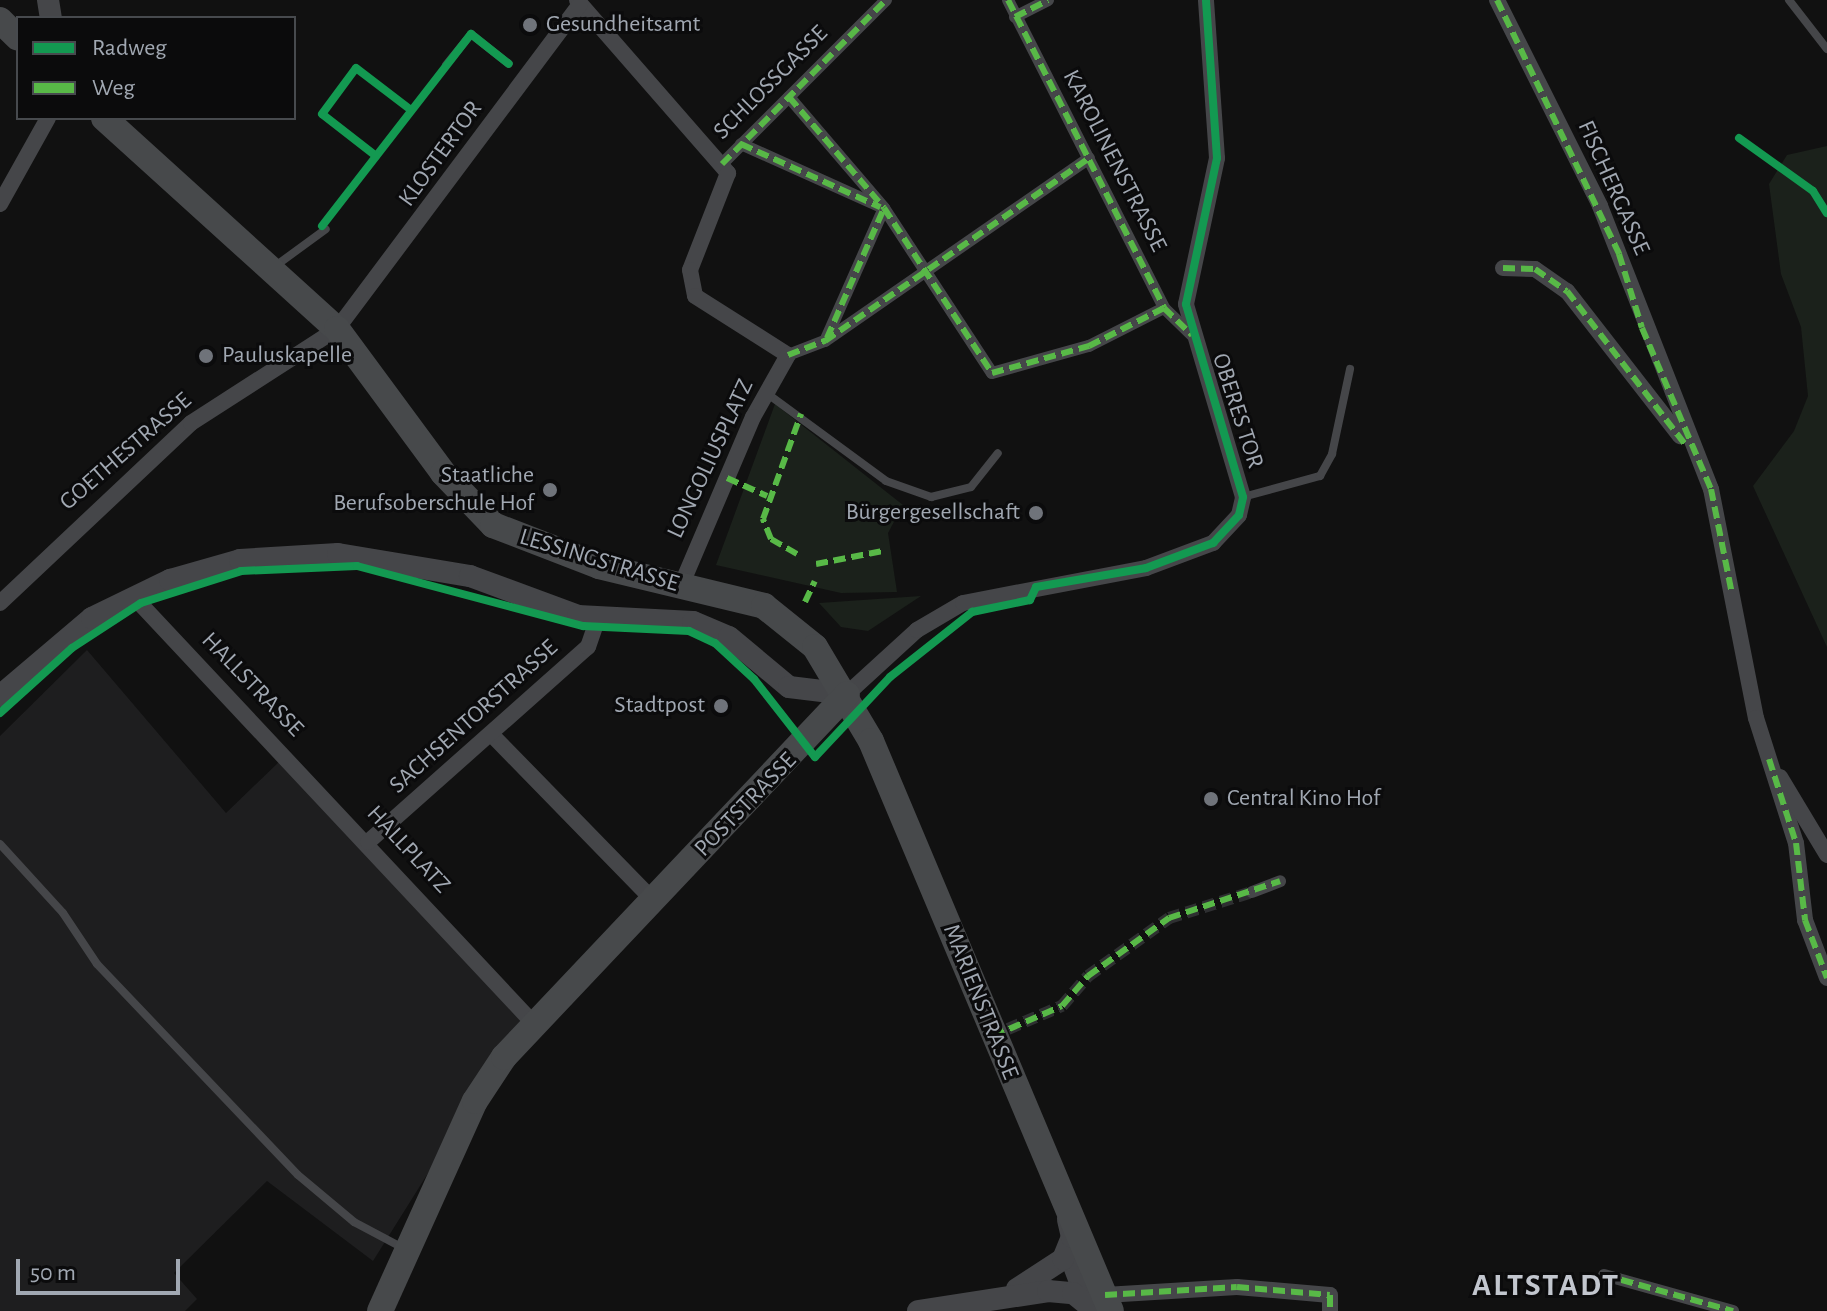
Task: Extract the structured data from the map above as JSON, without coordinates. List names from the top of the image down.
{
  "streets": {
    "main road": ["LESSINGSTRASSE", "POSTSTRASSE", "MARIENSTRASSE"],
    "street": [
      "SCHLOSSGASSE",
      "KLOSTERTOR",
      "KAROLINENSTRASSE",
      "FISCHERGASSE",
      "OBERES TOR",
      "GOETHESTRASSE",
      "LONGOLIUSPLATZ",
      "HALLSTRASSE",
      "SACHSENTORSTRASSE",
      "HALLPLATZ"
    ]
  },
  "crossings": [
    ["KLOSTERTOR", "GOETHESTRASSE"],
    ["KLOSTERTOR", "LESSINGSTRASSE"],
    ["KAROLINENSTRASSE", "OBERES TOR"],
    ["OBERES TOR", "POSTSTRASSE"],
    ["GOETHESTRASSE", "LESSINGSTRASSE"],
    ["LONGOLIUSPLATZ", "LESSINGSTRASSE"],
    ["LESSINGSTRASSE", "POSTSTRASSE"],
    ["LESSINGSTRASSE", "MARIENSTRASSE"],
    ["HALLSTRASSE", "HALLPLATZ"],
    ["SACHSENTORSTRASSE", "HALLPLATZ"],
    ["POSTSTRASSE", "HALLPLATZ"],
    ["POSTSTRASSE", "MARIENSTRASSE"]
  ],
  "districts": ["ALTSTADT"],
  "places": [
    "Gesundheitsamt",
    "Pauluskapelle",
    "Staatliche Berufsoberschule Hof",
    "Bürgergesellschaft",
    "Stadtpost",
    "Central Kino Hof"
  ],
  "legend": ["Radweg", "Weg"],
  "scale_bar": "50 m"
}
